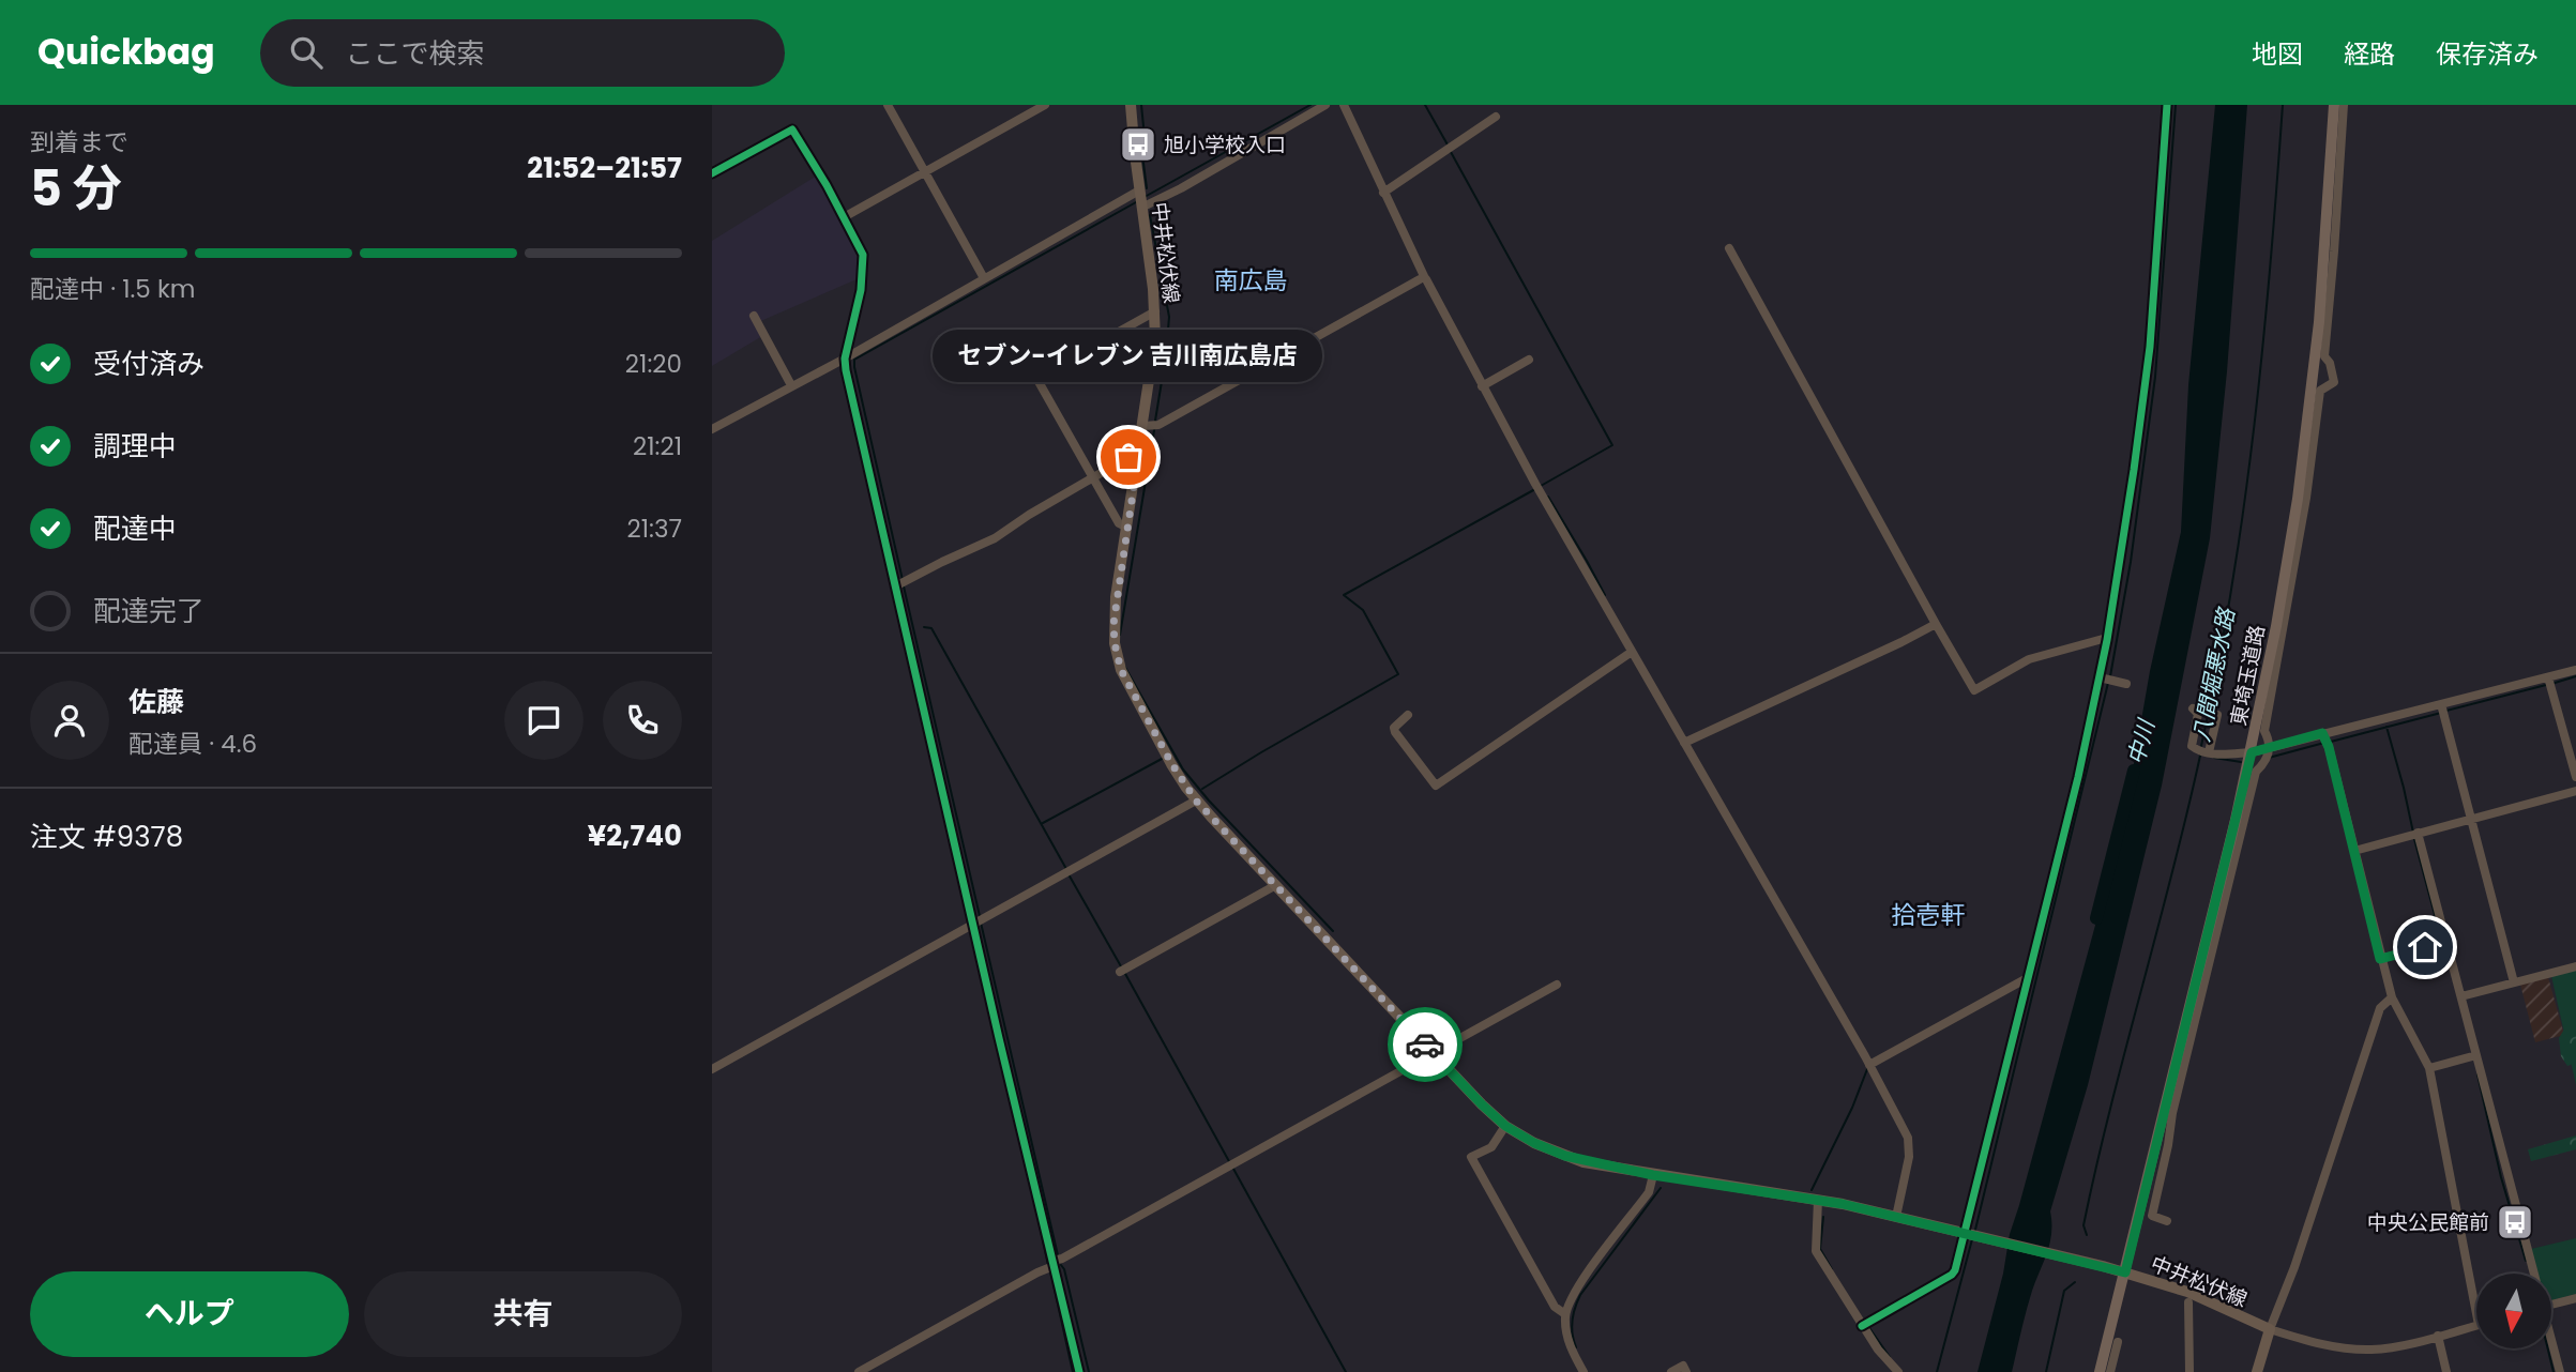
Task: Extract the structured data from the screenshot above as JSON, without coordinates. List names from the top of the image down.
{
  "streets": {
    "highway": ["東埼玉道路"],
    "main road": ["中井松伏線"]
  },
  "crossings": [
    ["中井松伏線", "東埼玉道路"]
  ],
  "districts": ["南広島", "拾壱軒"],
  "water": ["八間堀悪水路", "中川"],
  "places": {
    "bus stop": ["旭小学校入口", "中央公民館前"],
    "other": ["セブン-イレブン 吉川南広島店"]
  },
  "north": "bottom",
  "page": {
    "header": "Quickbag",
    "search": "ここで検索",
    "nav": ["地図", "経路", "保存済み"],
    "heading": ["5 分", "到着まで", "21:52–21:57"],
    "panel": [
      "佐藤",
      "配達員 · 4.6",
      "注文 #9378",
      "¥2,740"
    ],
    "bar": "配達中 · 1.5 km",
    "list": [
      ["受付済み", "21:20"],
      ["調理中", "21:21"],
      ["配達中", "21:37"],
      "配達完了"
    ],
    "bubble": "セブン-イレブン 吉川南広島店",
    "buttons": ["ヘルプ", "共有"]
  }
}
